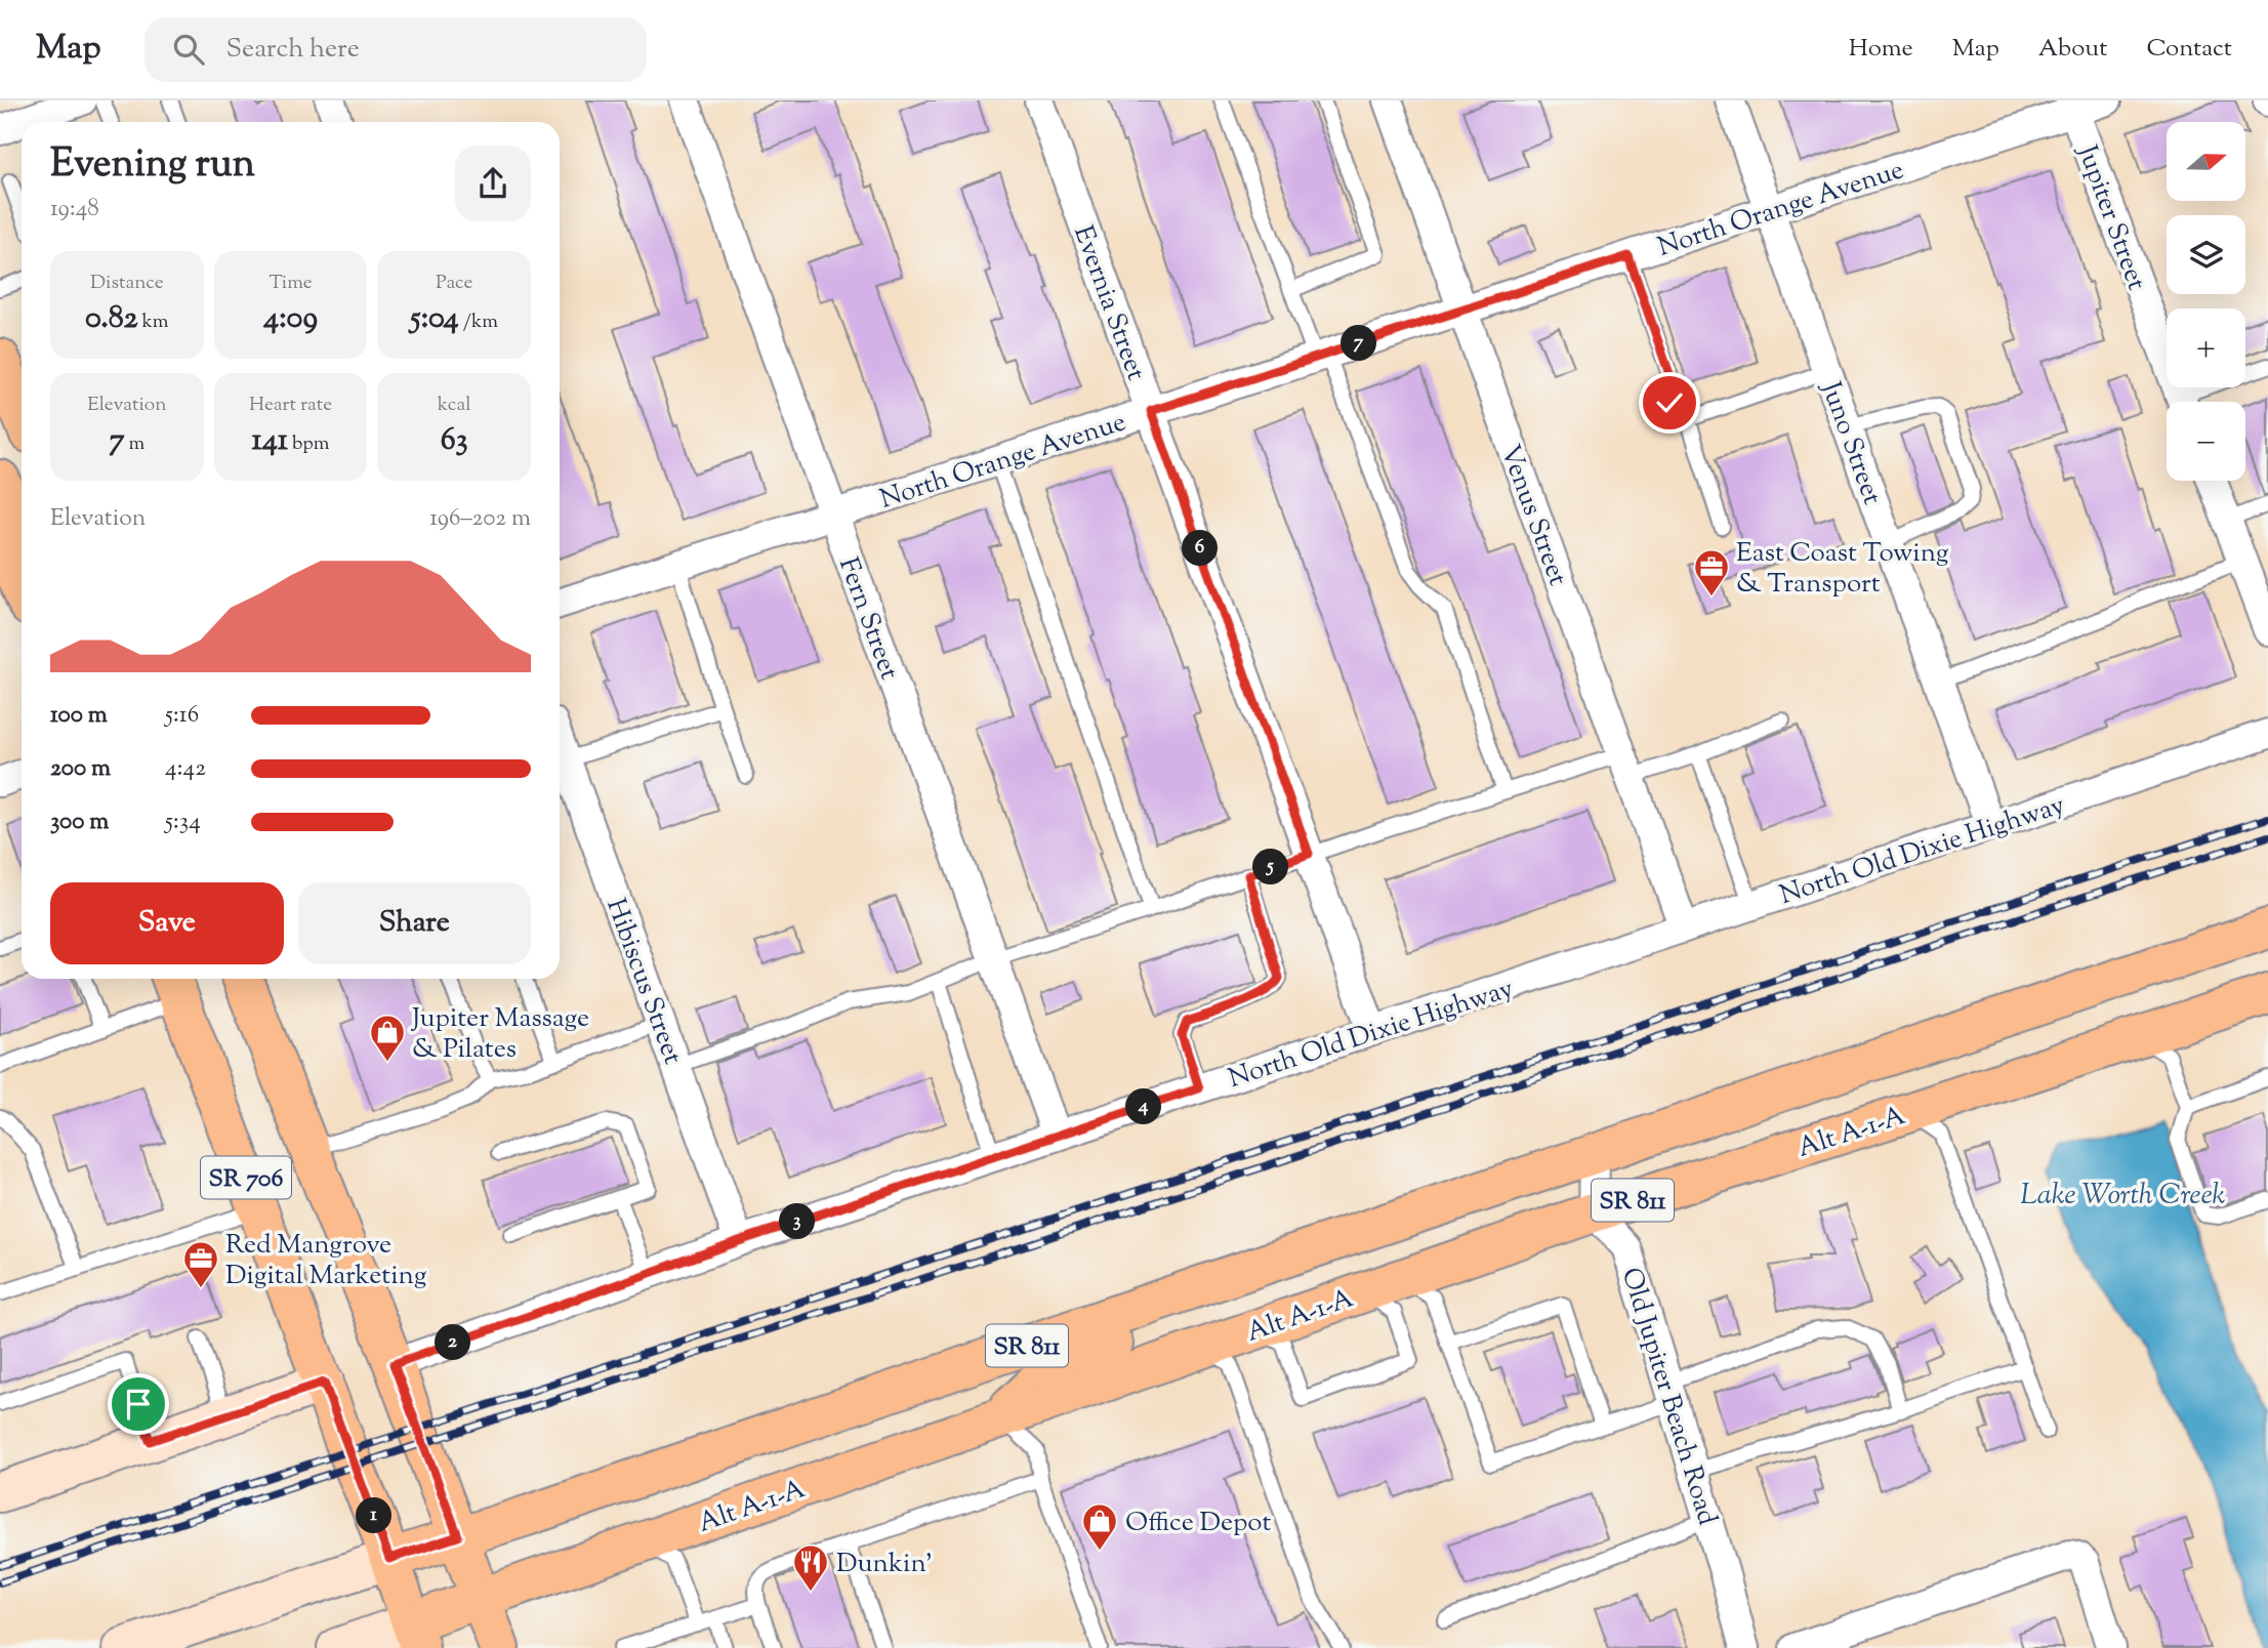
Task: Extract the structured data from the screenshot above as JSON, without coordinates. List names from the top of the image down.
{
  "streets": {
    "main road": ["Alt A-1-A", "SR 706", "SR 811"],
    "street": [
      "North Orange Avenue",
      "Jupiter Street",
      "Evernia Street",
      "Juno Street",
      "Venus Street",
      "Fern Street",
      "North Old Dixie Highway",
      "Hibiscus Street",
      "Old Jupiter Beach Road"
    ]
  },
  "crossings": [
    ["North Orange Avenue", "Jupiter Street"],
    ["North Orange Avenue", "Evernia Street"],
    ["North Orange Avenue", "Juno Street"],
    ["North Orange Avenue", "Venus Street"],
    ["North Orange Avenue", "Fern Street"],
    ["Evernia Street", "North Old Dixie Highway"],
    ["Juno Street", "North Old Dixie Highway"],
    ["Venus Street", "North Old Dixie Highway"],
    ["Fern Street", "North Old Dixie Highway"],
    ["North Old Dixie Highway", "Hibiscus Street"],
    ["North Old Dixie Highway", "SR 706"],
    ["Alt A-1-A", "SR 706"],
    ["Alt A-1-A", "Old Jupiter Beach Road"],
    ["SR 706", "SR 811"]
  ],
  "water": ["Lake Worth Creek"],
  "places": {
    "office": ["East Coast Towing & Transport", "Red Mangrove Digital Marketing"],
    "shop": ["Jupiter Massage & Pilates", "Office Depot"],
    "restaurant": ["Dunkin'"]
  },
  "north": "right",
  "page": {
    "header": "Map",
    "search": "Search here",
    "nav": [
      "Home",
      "Map",
      "About",
      "Contact"
    ],
    "map_buttons": ["+", "−"],
    "heading": ["Evening run", "19:48"],
    "stats": [
      ["Distance", "0.82 km"],
      ["Time", "4:09"],
      ["Pace", "5:04 /km"],
      ["Elevation", "7 m"],
      ["Heart rate", "141 bpm"],
      ["kcal", "63"]
    ],
    "pins": [
      "7",
      "6",
      "5",
      "4",
      "3",
      "2",
      "1"
    ],
    "chart": ["Elevation", "196–202 m"],
    "list": [
      {
        "name": "100 m",
        "note": "5:16"
      },
      {
        "name": "200 m",
        "note": "4:42"
      },
      {
        "name": "300 m",
        "note": "5:34"
      }
    ],
    "buttons": ["Save", "Share"]
  }
}
